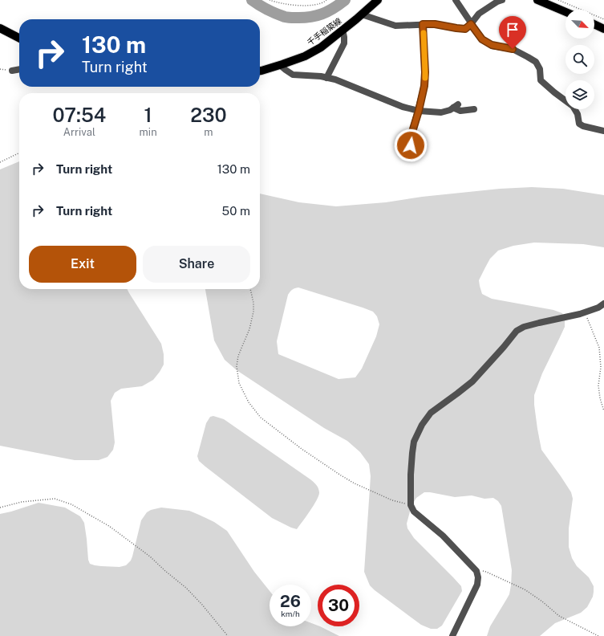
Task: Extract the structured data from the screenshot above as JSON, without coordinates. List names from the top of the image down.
{
  "streets": {
    "main road": ["千手稲築線"]
  },
  "north": "bottom right",
  "page": {
    "turn": ["130 m", "Turn right"],
    "eta": [
      "07:54",
      "Arrival",
      "1",
      "min",
      "230",
      "m"
    ],
    "list": [
      {
        "name": "Turn right",
        "value": "130 m"
      },
      {
        "name": "Turn right",
        "value": "50 m"
      }
    ],
    "buttons": ["Exit", "Share"],
    "speed": "26 km/h",
    "limit": "30"
  }
}
